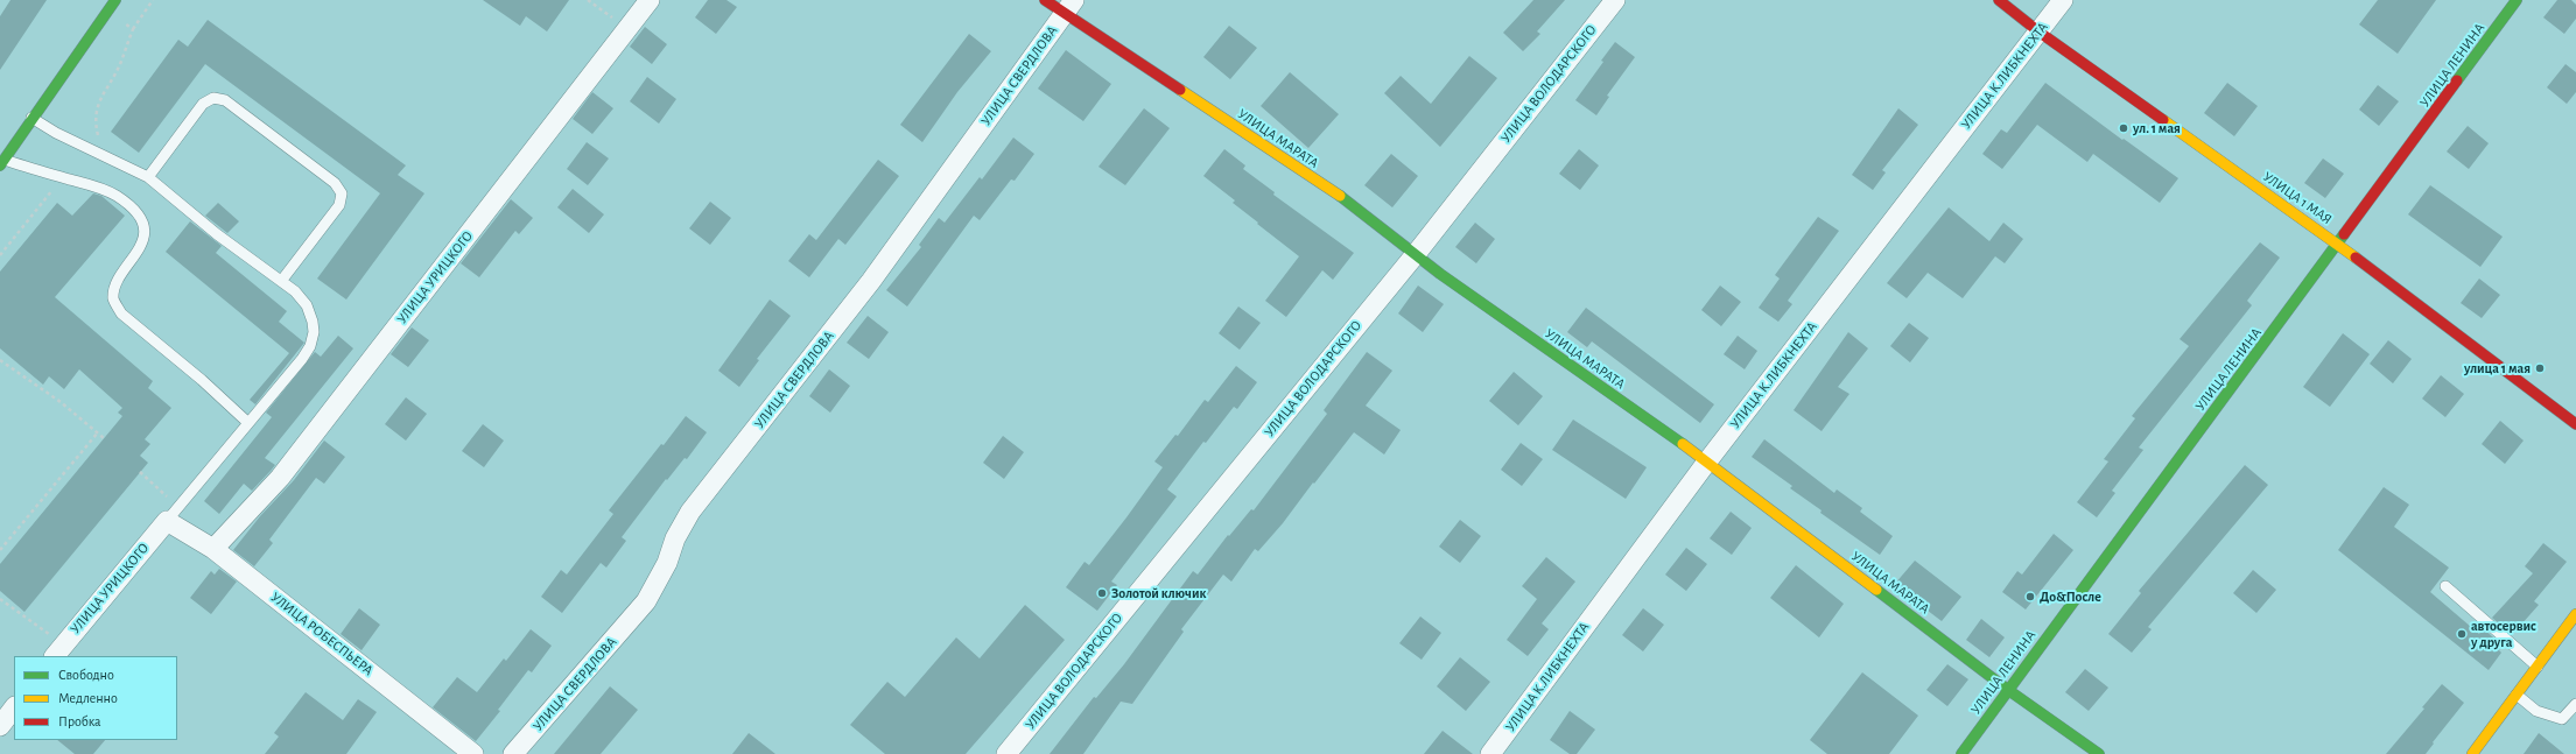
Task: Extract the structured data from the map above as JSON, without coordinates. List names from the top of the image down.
{
  "streets": {
    "main road": ["УЛИЦА ЛЕНИНА", "УЛИЦА МАРАТА", "УЛИЦА 1 МАЯ"],
    "street": [
      "УЛИЦА СВЕРДЛОВА",
      "УЛИЦА К.ЛИБКНЕХТА",
      "УЛИЦА ВОЛОДАРСКОГО",
      "УЛИЦА УРИЦКОГО",
      "УЛИЦА РОБЕСПЬЕРА"
    ]
  },
  "crossings": [
    ["УЛИЦА ЛЕНИНА", "УЛИЦА МАРАТА"],
    ["УЛИЦА ЛЕНИНА", "УЛИЦА 1 МАЯ"],
    ["УЛИЦА СВЕРДЛОВА", "УЛИЦА МАРАТА"],
    ["УЛИЦА К.ЛИБКНЕХТА", "УЛИЦА МАРАТА"],
    ["УЛИЦА К.ЛИБКНЕХТА", "УЛИЦА 1 МАЯ"],
    ["УЛИЦА ВОЛОДАРСКОГО", "УЛИЦА МАРАТА"],
    ["УЛИЦА УРИЦКОГО", "УЛИЦА РОБЕСПЬЕРА"]
  ],
  "places": [
    "ул. 1 мая",
    "улица 1 мая",
    "Золотой ключик",
    "До&После",
    "автосервис у друга"
  ],
  "legend": ["Свободно", "Медленно", "Пробка"]
}
